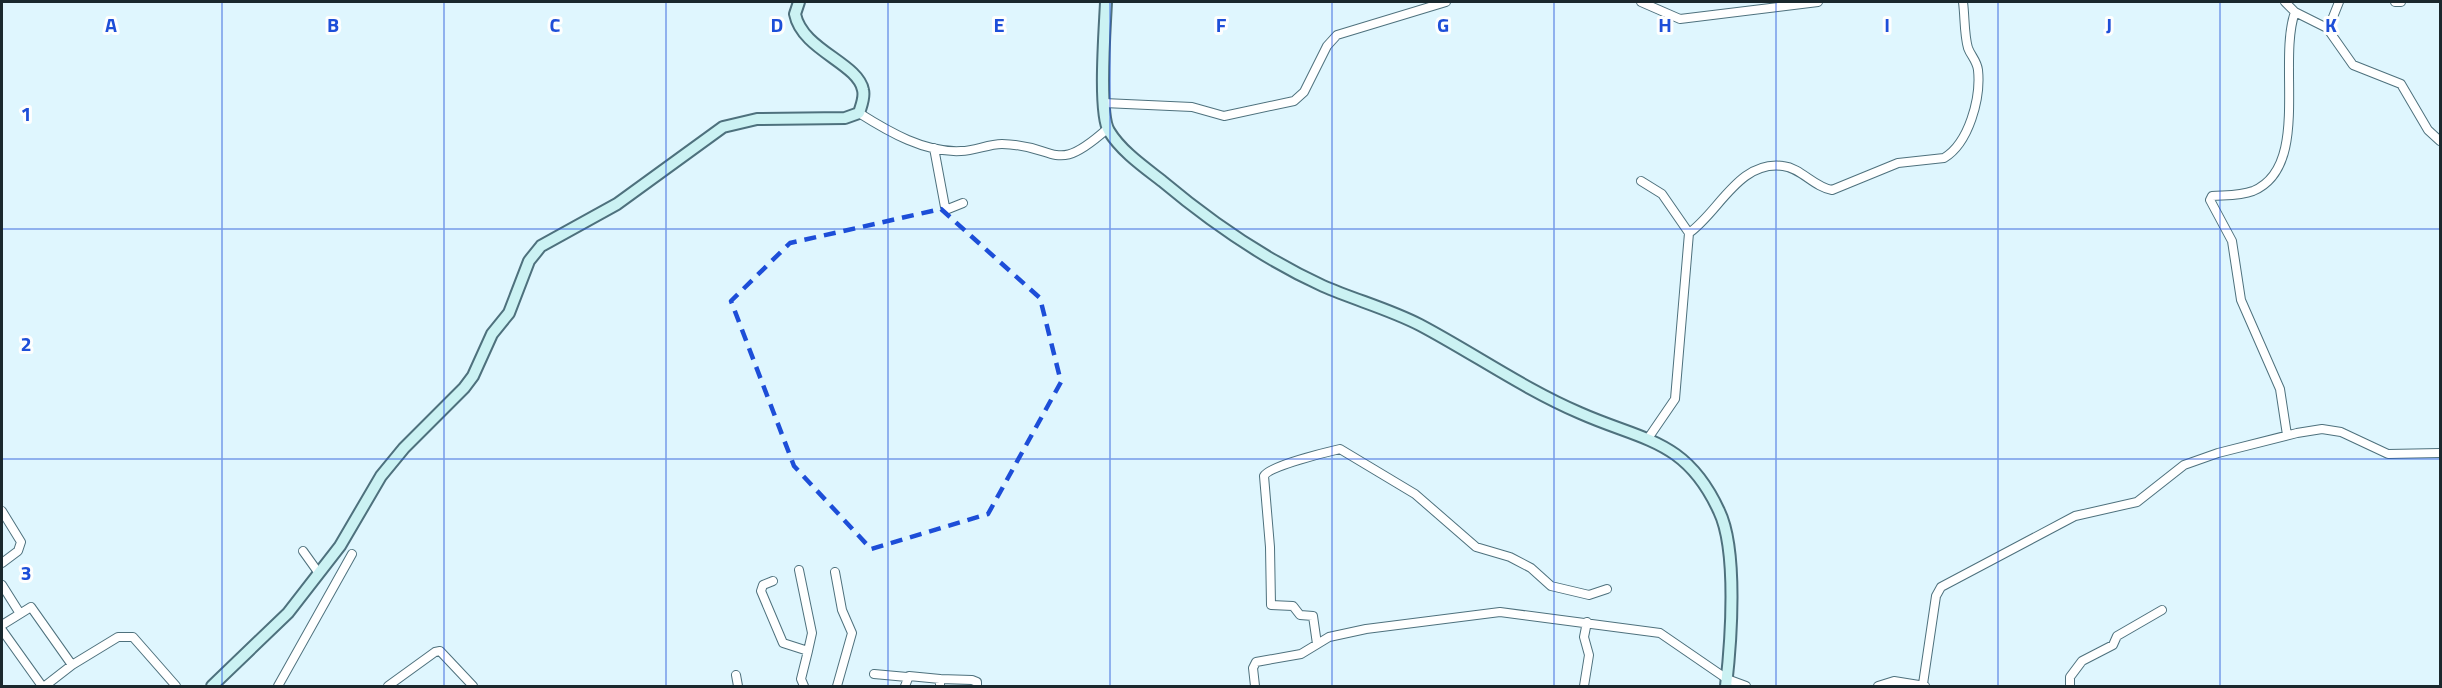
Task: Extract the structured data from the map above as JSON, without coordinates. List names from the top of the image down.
{
  "grid": {
    "columns": [
      "A",
      "B",
      "C",
      "D",
      "E",
      "F",
      "G",
      "H",
      "I",
      "J",
      "K"
    ],
    "rows": ["1", "2", "3"]
  }
}
